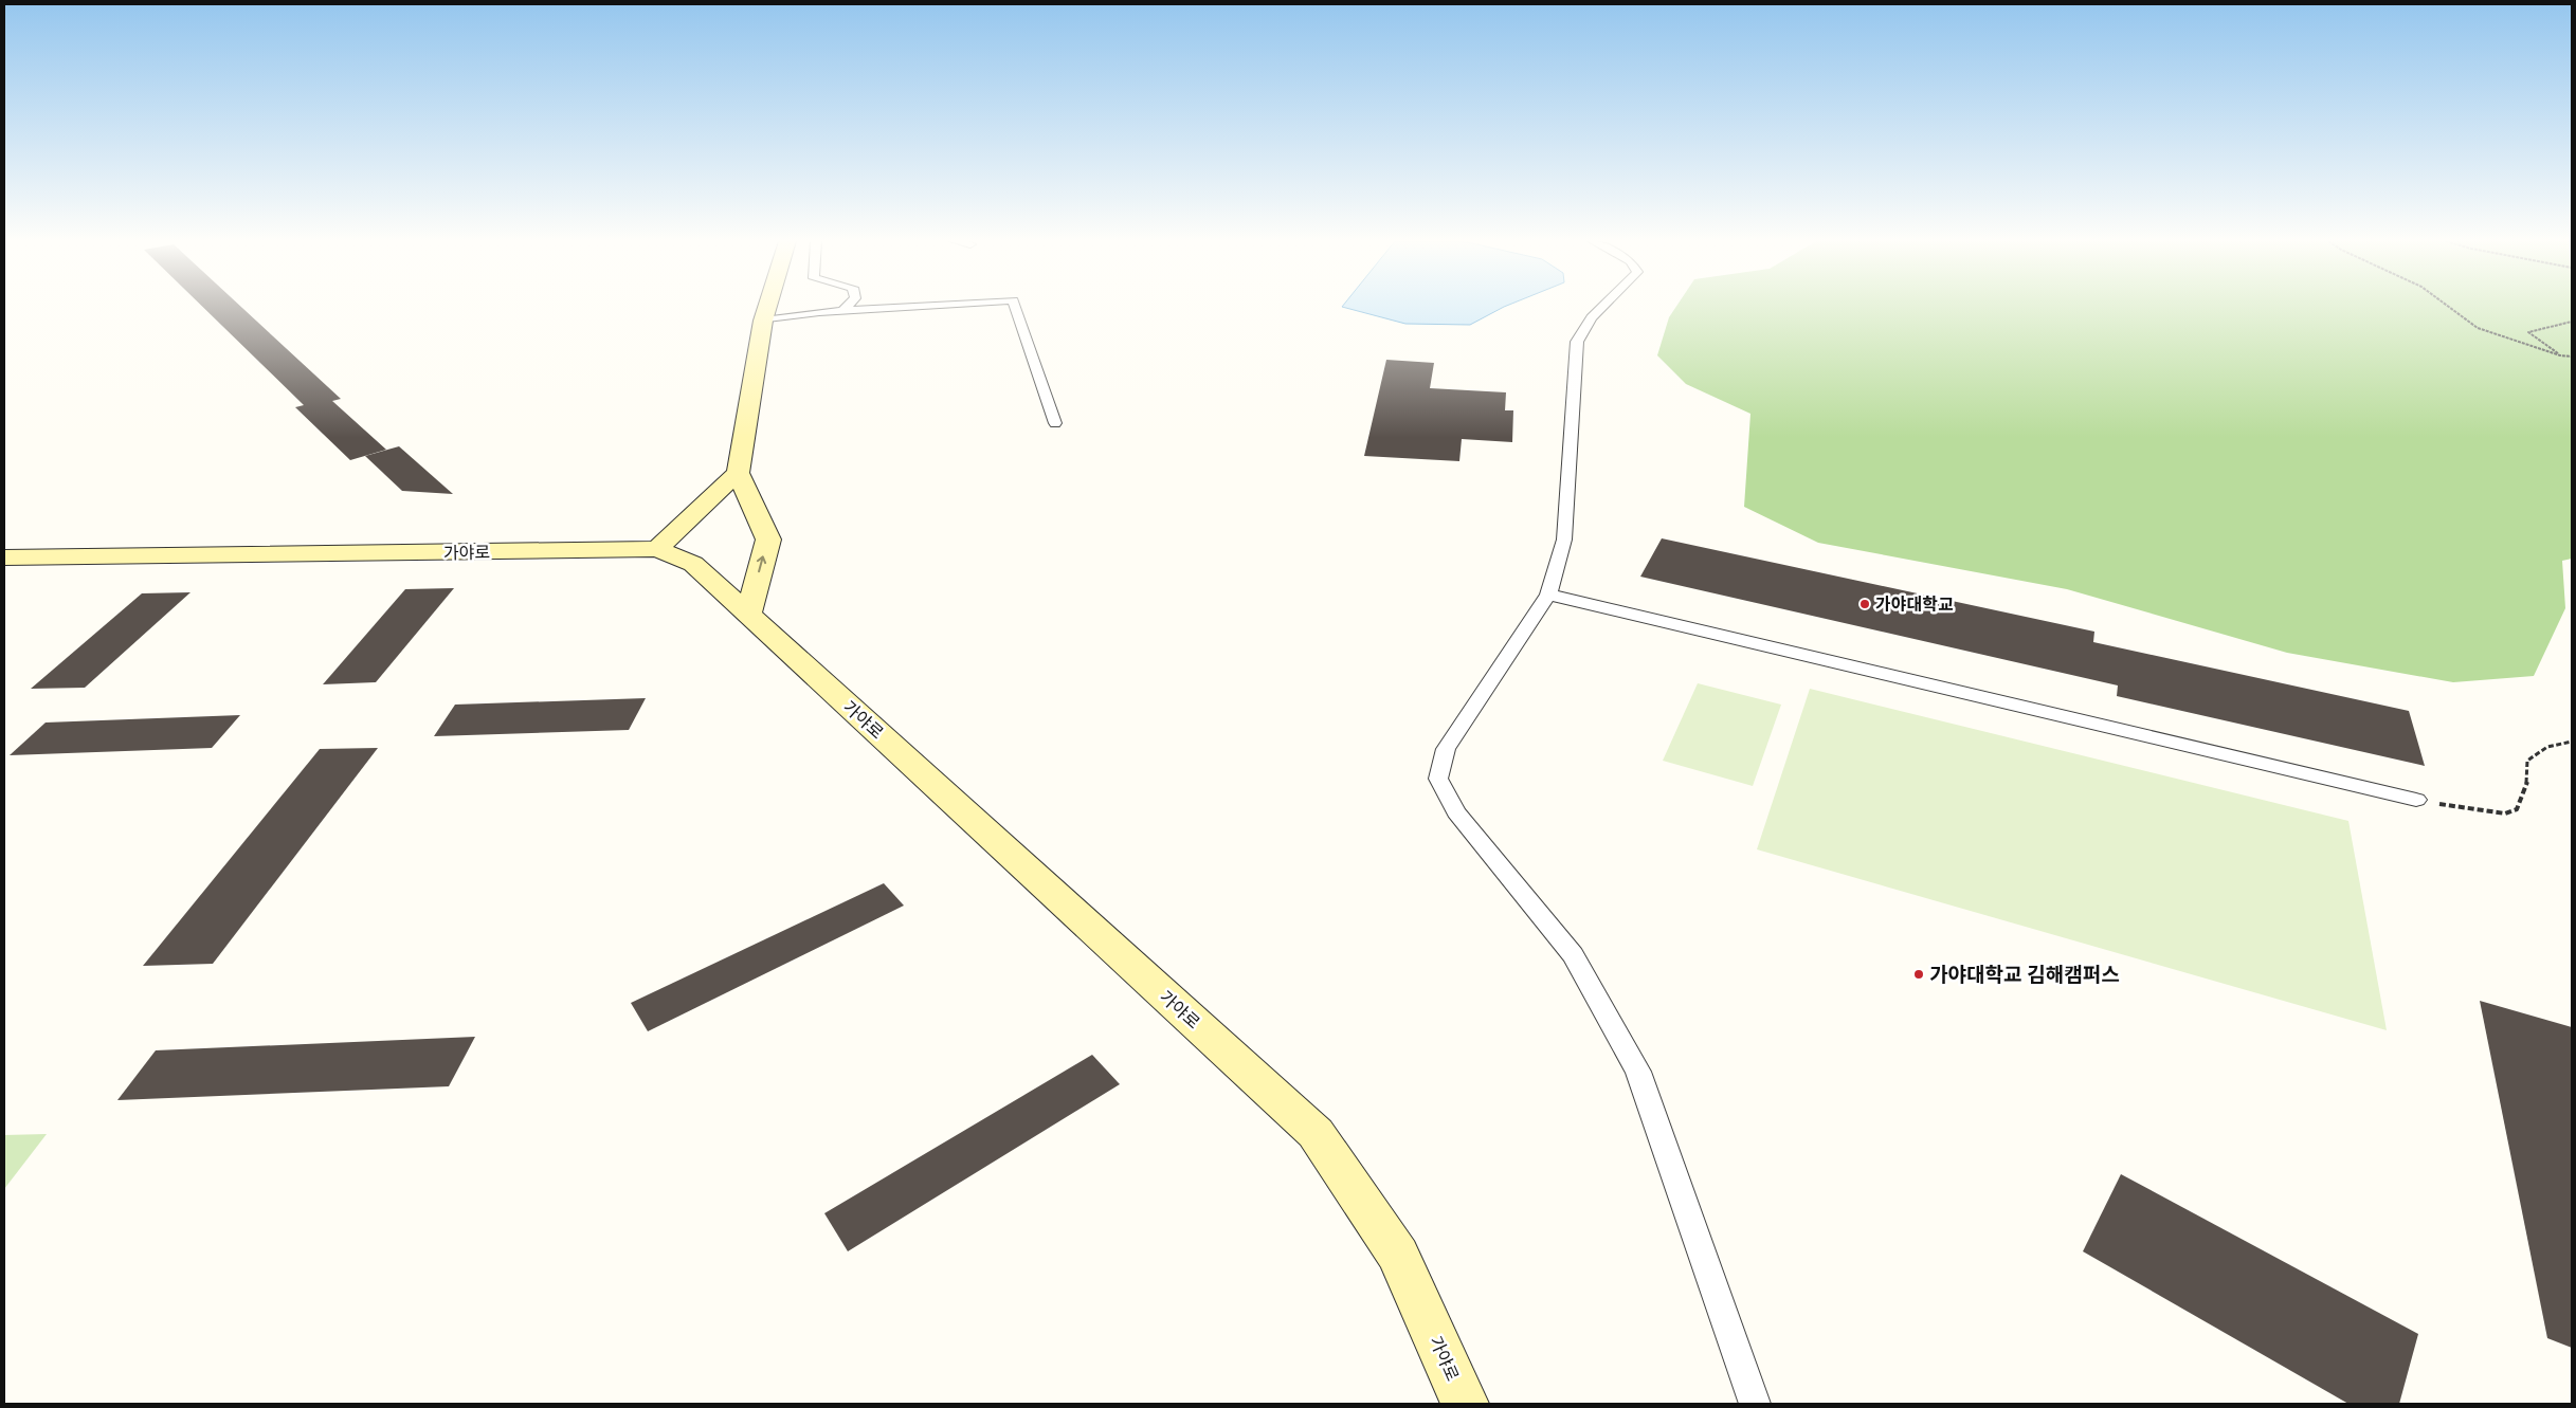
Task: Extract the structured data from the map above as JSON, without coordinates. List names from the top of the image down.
{
  "streets": {
    "main road": ["가야로"]
  },
  "places": ["가야대학교", "가야대학교 김해캠퍼스"]
}
